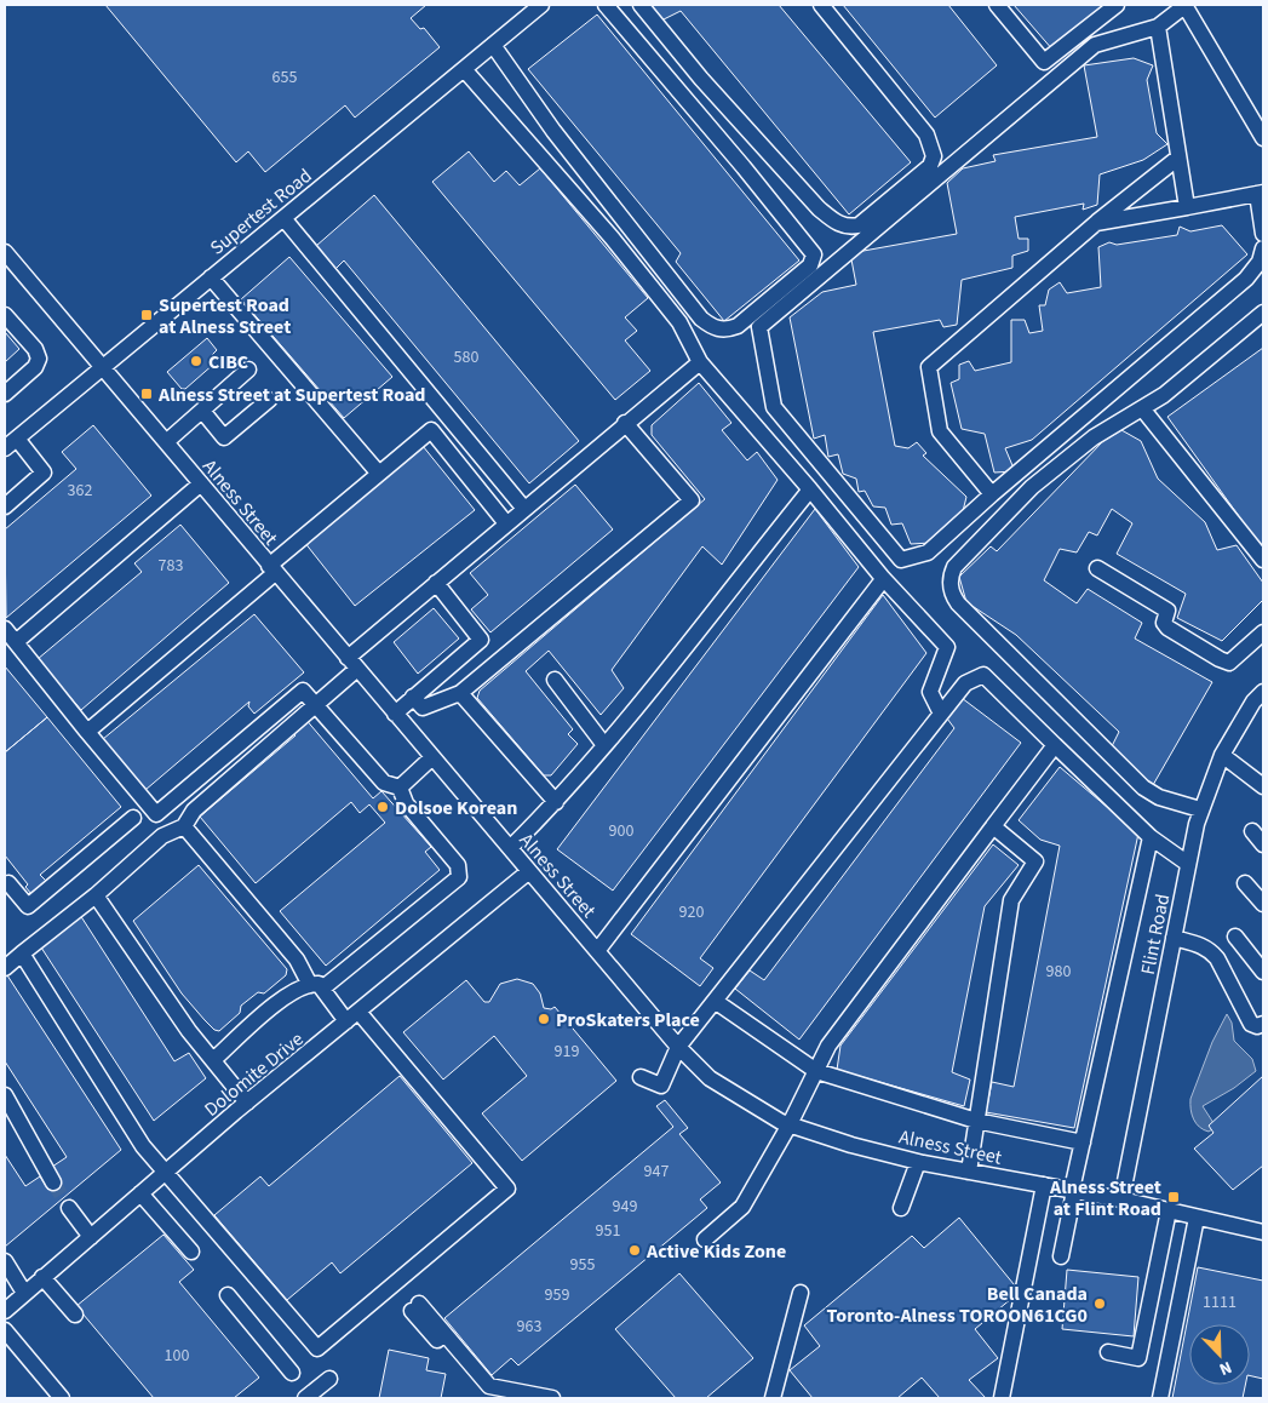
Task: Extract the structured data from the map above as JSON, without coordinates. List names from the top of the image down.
{
  "streets": {
    "street": [
      "Supertest Road",
      "Alness Street",
      "Flint Road",
      "Dolomite Drive"
    ]
  },
  "crossings": [
    ["Supertest Road", "Alness Street"],
    ["Alness Street", "Flint Road"],
    ["Alness Street", "Dolomite Drive"]
  ],
  "places": {
    "transit": ["Supertest Road at Alness Street", "Alness Street at Supertest Road", "Alness Street at Flint Road"],
    "other": [
      "CIBC",
      "Dolsoe Korean",
      "ProSkaters Place",
      "Active Kids Zone",
      "Bell Canada Toronto-Alness TOROON61CG0"
    ]
  },
  "house_numbers": [
    "655",
    "580",
    "362",
    "783",
    "900",
    "920",
    "980",
    "919",
    "947",
    "949",
    "951",
    "955",
    "959",
    "1111",
    "963",
    "100"
  ],
  "north": "bottom right"
}
